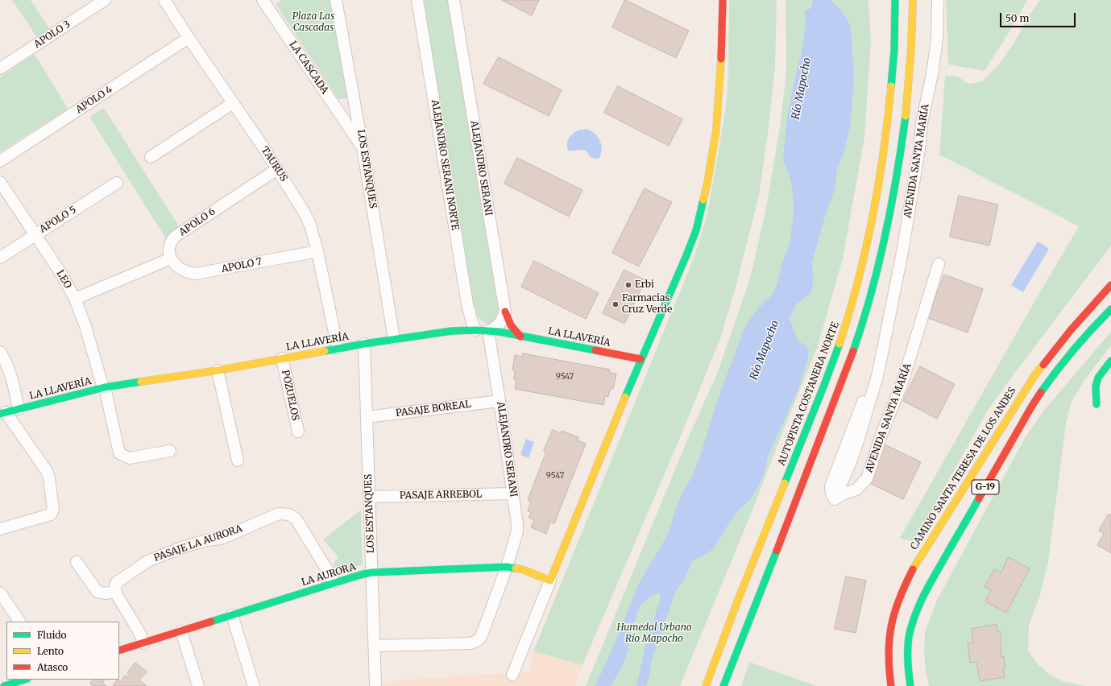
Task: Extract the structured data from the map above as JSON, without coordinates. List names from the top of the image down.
{
  "streets": {
    "main road": [
      "LA LLAVERÍA",
      "AUTOPISTA COSTANERA NORTE",
      "CAMINO SANTA TERESA DE LOS ANDES",
      "G-19",
      "LA AURORA"
    ],
    "street": [
      "APOLO 3",
      "LA CASCADA",
      "APOLO 4",
      "AVENIDA SANTA MARÍA",
      "TAURUS",
      "ALEJANDRO SERANI NORTE",
      "ALEJANDRO SERANI",
      "LOS ESTANQUES",
      "APOLO 5",
      "APOLO 6",
      "APOLO 7",
      "LEO",
      "POZUELOS",
      "PASAJE BOREAL",
      "PASAJE ARREBOL",
      "PASAJE LA AURORA"
    ]
  },
  "crossings": [
    ["LA CASCADA", "LOS ESTANQUES"],
    ["APOLO 4", "TAURUS"],
    ["TAURUS", "APOLO 6"],
    ["TAURUS", "APOLO 7"],
    ["TAURUS", "LA LLAVERÍA"],
    ["ALEJANDRO SERANI NORTE", "LA LLAVERÍA"],
    ["ALEJANDRO SERANI", "LOS ESTANQUES"],
    ["ALEJANDRO SERANI", "LA LLAVERÍA"],
    ["ALEJANDRO SERANI", "PASAJE BOREAL"],
    ["ALEJANDRO SERANI", "PASAJE ARREBOL"],
    ["ALEJANDRO SERANI", "LA AURORA"],
    ["LOS ESTANQUES", "LA LLAVERÍA"],
    ["LOS ESTANQUES", "PASAJE BOREAL"],
    ["LOS ESTANQUES", "PASAJE ARREBOL"],
    ["LOS ESTANQUES", "LA AURORA"],
    ["APOLO 5", "LEO"],
    ["APOLO 6", "APOLO 7"],
    ["LEO", "LA LLAVERÍA"],
    ["LA LLAVERÍA", "POZUELOS"],
    ["PASAJE LA AURORA", "LA AURORA"]
  ],
  "water": ["Río Mapocho"],
  "parks": ["Plaza Las Cascadas", "Humedal Urbano Río Mapocho"],
  "places": ["Erbi", "Farmacias Cruz Verde"],
  "house_numbers": ["9547", "9547"],
  "legend": ["Fluido", "Lento", "Atasco"],
  "scale_bar": "50 m"
}
